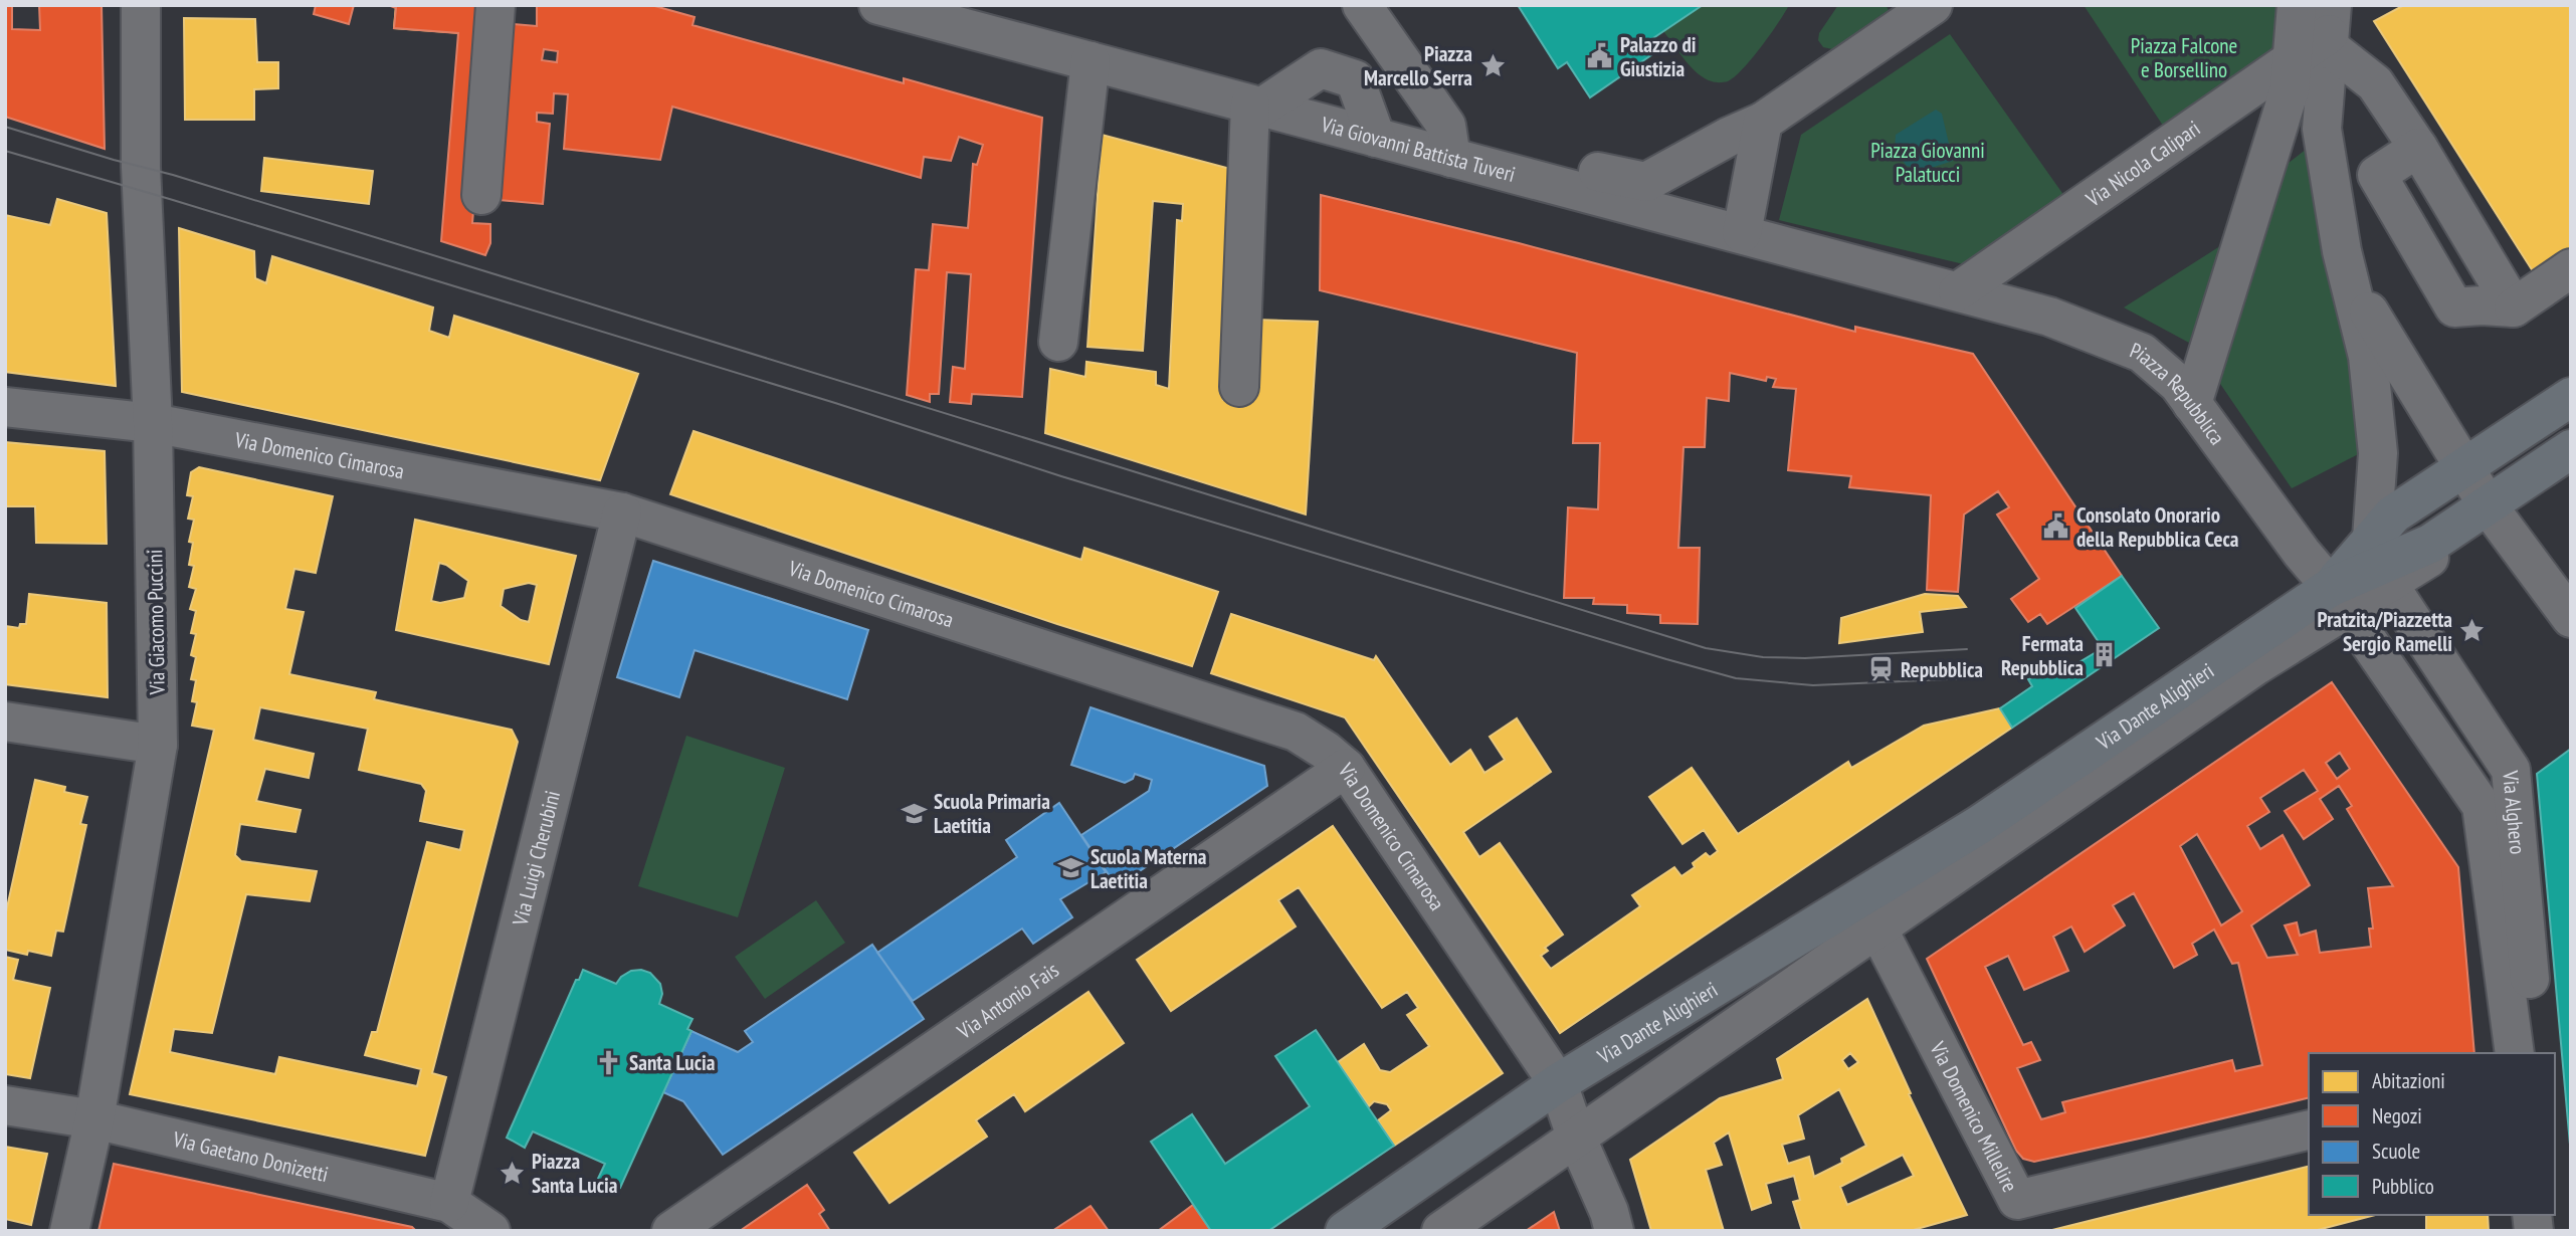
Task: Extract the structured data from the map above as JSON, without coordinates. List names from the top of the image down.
{
  "streets": {
    "main road": ["Via Dante Alighieri"],
    "street": [
      "Via Giovanni Battista Tuveri",
      "Via Nicola Calipari",
      "Piazza Repubblica",
      "Via Domenico Cimarosa",
      "Via Giacomo Puccini",
      "Via Alghero",
      "Via Luigi Cherubini",
      "Via Antonio Fais",
      "Via Domenico Millelire",
      "Via Gaetano Donizetti"
    ]
  },
  "crossings": [
    ["Via Giovanni Battista Tuveri", "Via Nicola Calipari"],
    ["Via Giovanni Battista Tuveri", "Piazza Repubblica"],
    ["Via Nicola Calipari", "Piazza Repubblica"],
    ["Piazza Repubblica", "Via Dante Alighieri"],
    ["Piazza Repubblica", "Via Alghero"],
    ["Via Domenico Cimarosa", "Via Giacomo Puccini"],
    ["Via Domenico Cimarosa", "Via Dante Alighieri"],
    ["Via Domenico Cimarosa", "Via Luigi Cherubini"],
    ["Via Domenico Cimarosa", "Via Antonio Fais"],
    ["Via Giacomo Puccini", "Via Gaetano Donizetti"],
    ["Via Dante Alighieri", "Via Alghero"],
    ["Via Dante Alighieri", "Via Domenico Millelire"],
    ["Via Luigi Cherubini", "Via Gaetano Donizetti"]
  ],
  "parks": ["Piazza Falcone e Borsellino", "Piazza Giovanni Palatucci"],
  "places": {
    "public building": ["Palazzo di Giustizia", "Consolato Onorario della Repubblica Ceca"],
    "place": ["Piazza Marcello Serra", "Pratzita/Piazzetta Sergio Ramelli", "Piazza Santa Lucia"],
    "building": ["Fermata Repubblica"],
    "station": ["Repubblica"],
    "school or university": ["Scuola Primaria Laetitia", "Scuola Materna Laetitia"],
    "church": ["Santa Lucia"]
  },
  "legend": [
    "Abitazioni",
    "Negozi",
    "Scuole",
    "Pubblico"
  ]
}
